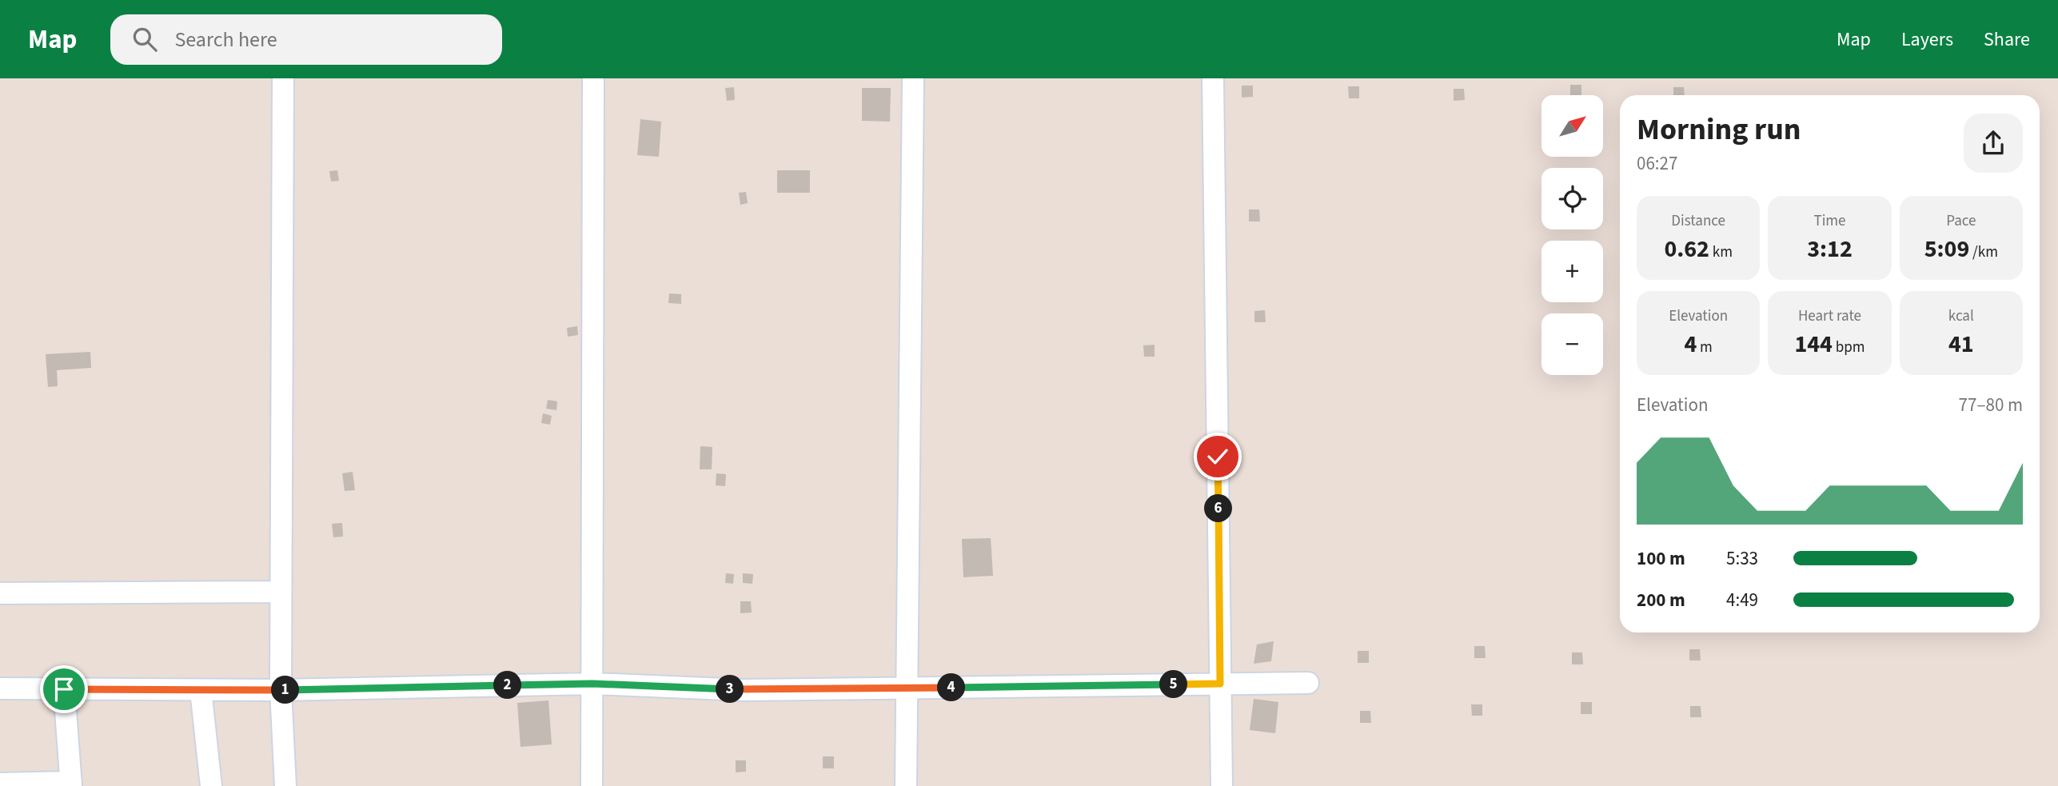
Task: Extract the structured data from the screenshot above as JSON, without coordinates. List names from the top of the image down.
{
  "north": "top right",
  "page": {
    "header": "Map",
    "search": "Search here",
    "nav": ["Map", "Layers", "Share"],
    "map_buttons": ["+", "−"],
    "heading": ["Morning run", "06:27"],
    "stats": [
      ["Distance", "0.62 km"],
      ["Time", "3:12"],
      ["Pace", "5:09 /km"],
      ["Elevation", "4 m"],
      ["Heart rate", "144 bpm"],
      ["kcal", "41"]
    ],
    "chart": ["Elevation", "77–80 m"],
    "pins": [
      "6",
      "5",
      "2",
      "4",
      "3",
      "1"
    ],
    "list": [
      {
        "name": "100 m",
        "note": "5:33"
      },
      {
        "name": "200 m",
        "note": "4:49"
      }
    ]
  }
}
